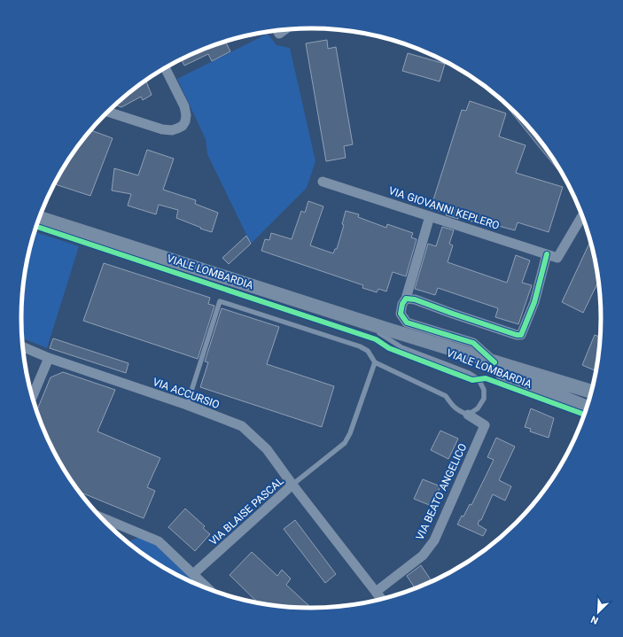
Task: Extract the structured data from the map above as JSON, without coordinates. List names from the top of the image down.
{
  "streets": {
    "main road": ["VIALE LOMBARDIA"],
    "street": [
      "VIA GIOVANNI KEPLERO",
      "VIA ACCURSIO",
      "VIA BEATO ANGELICO",
      "VIA BLAISE PASCAL"
    ]
  },
  "crossings": [
    ["VIA ACCURSIO", "VIA BLAISE PASCAL"],
    ["VIA BEATO ANGELICO", "VIA BLAISE PASCAL"]
  ],
  "north": "bottom left"
}
